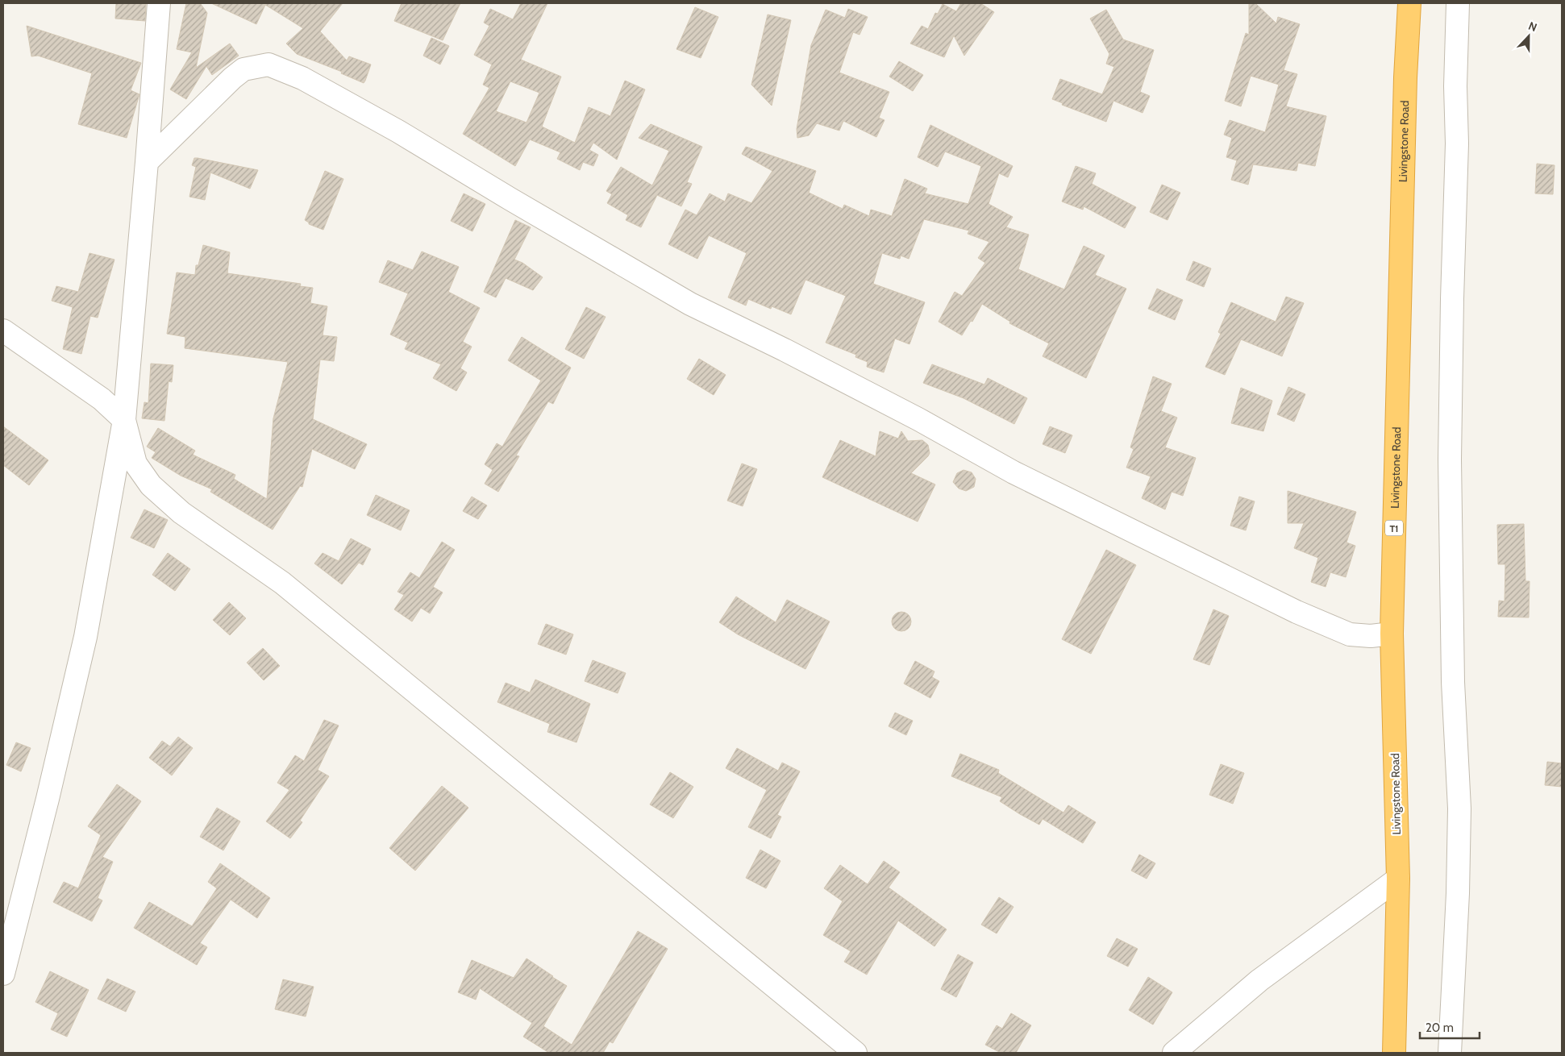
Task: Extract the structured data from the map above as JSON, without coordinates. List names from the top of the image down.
{
  "streets": {
    "highway": ["Livingstone Road", "T1"]
  },
  "scale_bar": "20 m",
  "north": "top"
}
